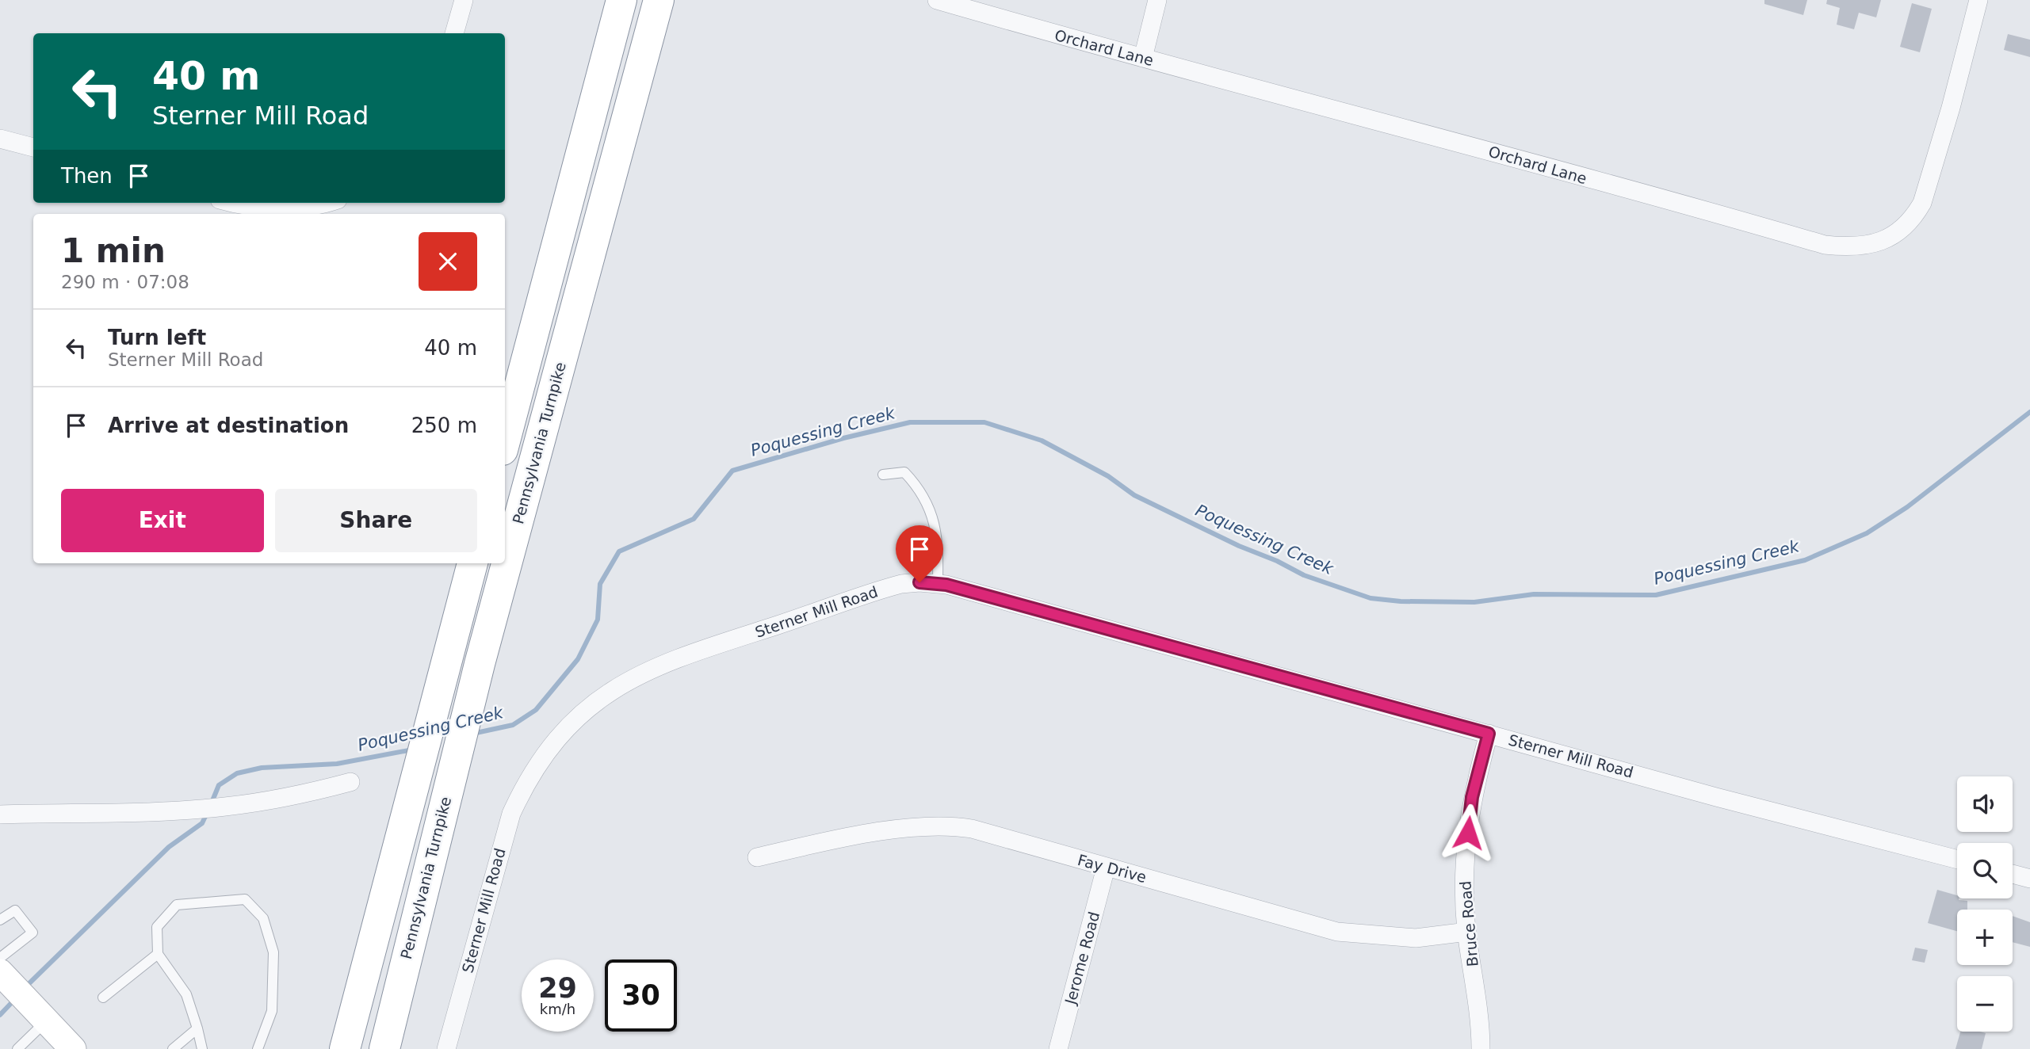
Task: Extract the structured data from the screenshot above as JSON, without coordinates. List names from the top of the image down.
{
  "streets": {
    "highway": ["Pennsylvania Turnpike"],
    "street": [
      "Orchard Lane",
      "Sterner Mill Road",
      "Fay Drive",
      "Bruce Road",
      "Jerome Road"
    ]
  },
  "crossings": [
    ["Sterner Mill Road", "Bruce Road"],
    ["Fay Drive", "Bruce Road"],
    ["Fay Drive", "Jerome Road"]
  ],
  "water": ["Poquessing Creek"],
  "page": {
    "turn": ["40 m", "Sterner Mill Road"],
    "then": "Then",
    "heading": ["1 min", "290 m · 07:08"],
    "list": [
      {
        "name": "Turn left",
        "note": "Sterner Mill Road",
        "value": "40 m"
      },
      {
        "name": "Arrive at destination",
        "value": "250 m"
      }
    ],
    "buttons": ["Exit", "Share"],
    "map_buttons": ["+", "−"],
    "speed": "29 km/h",
    "limit": "30"
  }
}
